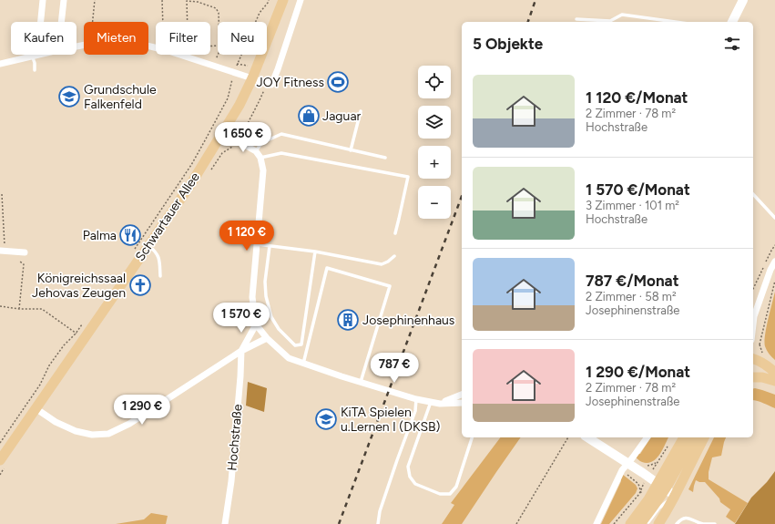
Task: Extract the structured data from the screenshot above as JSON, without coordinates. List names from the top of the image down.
{
  "streets": {
    "main road": ["Schwartauer Allee"],
    "street": ["Hochstraße"]
  },
  "places": {
    "sports": ["JOY Fitness"],
    "school or university": ["Grundschule Falkenfeld", "KiTA Spielen u.Lernen I (DKSB)"],
    "shop": ["Jaguar"],
    "restaurant": ["Palma"],
    "church": ["Königreichssaal Jehovas Zeugen"],
    "building": ["Josephinenhaus"]
  },
  "page": {
    "chip": [
      "Kaufen",
      "Mieten",
      "Filter",
      "Neu"
    ],
    "heading": "5 Objekte",
    "map_buttons": ["+", "−"],
    "list": [
      {
        "name": "1 120 €/Monat",
        "note": "2 Zimmer · 78 m² · Hochstraße"
      },
      {
        "name": "1 570 €/Monat",
        "note": "3 Zimmer · 101 m² · Hochstraße"
      },
      {
        "name": "787 €/Monat",
        "note": "2 Zimmer · 58 m² · Josephinenstraße"
      },
      {
        "name": "1 290 €/Monat",
        "note": "2 Zimmer · 78 m² · Josephinenstraße"
      }
    ],
    "price": [
      "1 650 €",
      "1 120 €",
      "1 570 €",
      "787 €",
      "1 290 €"
    ]
  }
}
